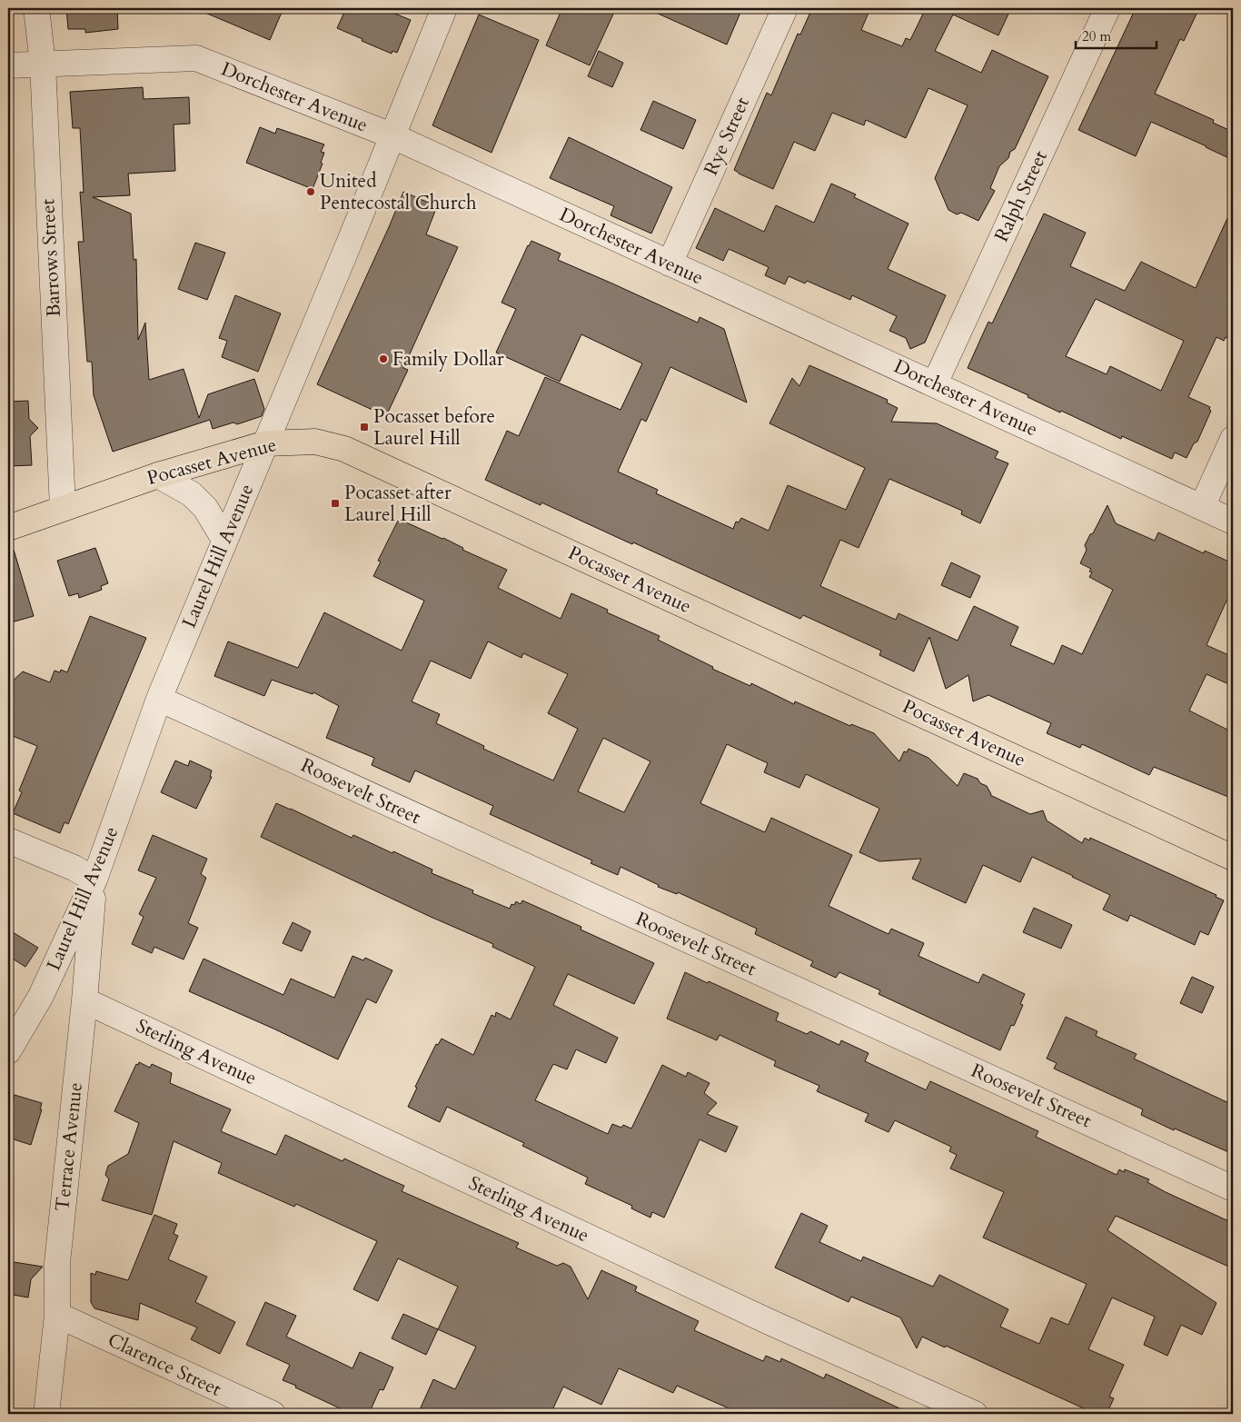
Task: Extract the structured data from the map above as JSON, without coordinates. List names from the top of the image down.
{
  "streets": {
    "main road": ["Pocasset Avenue"],
    "street": [
      "Dorchester Avenue",
      "Rye Street",
      "Ralph Street",
      "Barrows Street",
      "Laurel Hill Avenue",
      "Roosevelt Street",
      "Sterling Avenue",
      "Terrace Avenue",
      "Clarence Street"
    ]
  },
  "crossings": [
    ["Dorchester Avenue", "Rye Street"],
    ["Dorchester Avenue", "Ralph Street"],
    ["Dorchester Avenue", "Barrows Street"],
    ["Dorchester Avenue", "Laurel Hill Avenue"],
    ["Barrows Street", "Pocasset Avenue"],
    ["Pocasset Avenue", "Laurel Hill Avenue"],
    ["Laurel Hill Avenue", "Roosevelt Street"],
    ["Laurel Hill Avenue", "Terrace Avenue"],
    ["Sterling Avenue", "Terrace Avenue"],
    ["Terrace Avenue", "Clarence Street"]
  ],
  "places": {
    "other": ["United Pentecostal Church", "Family Dollar"],
    "transit": ["Pocasset before Laurel Hill", "Pocasset after Laurel Hill"]
  },
  "scale_bar": "20 m"
}
